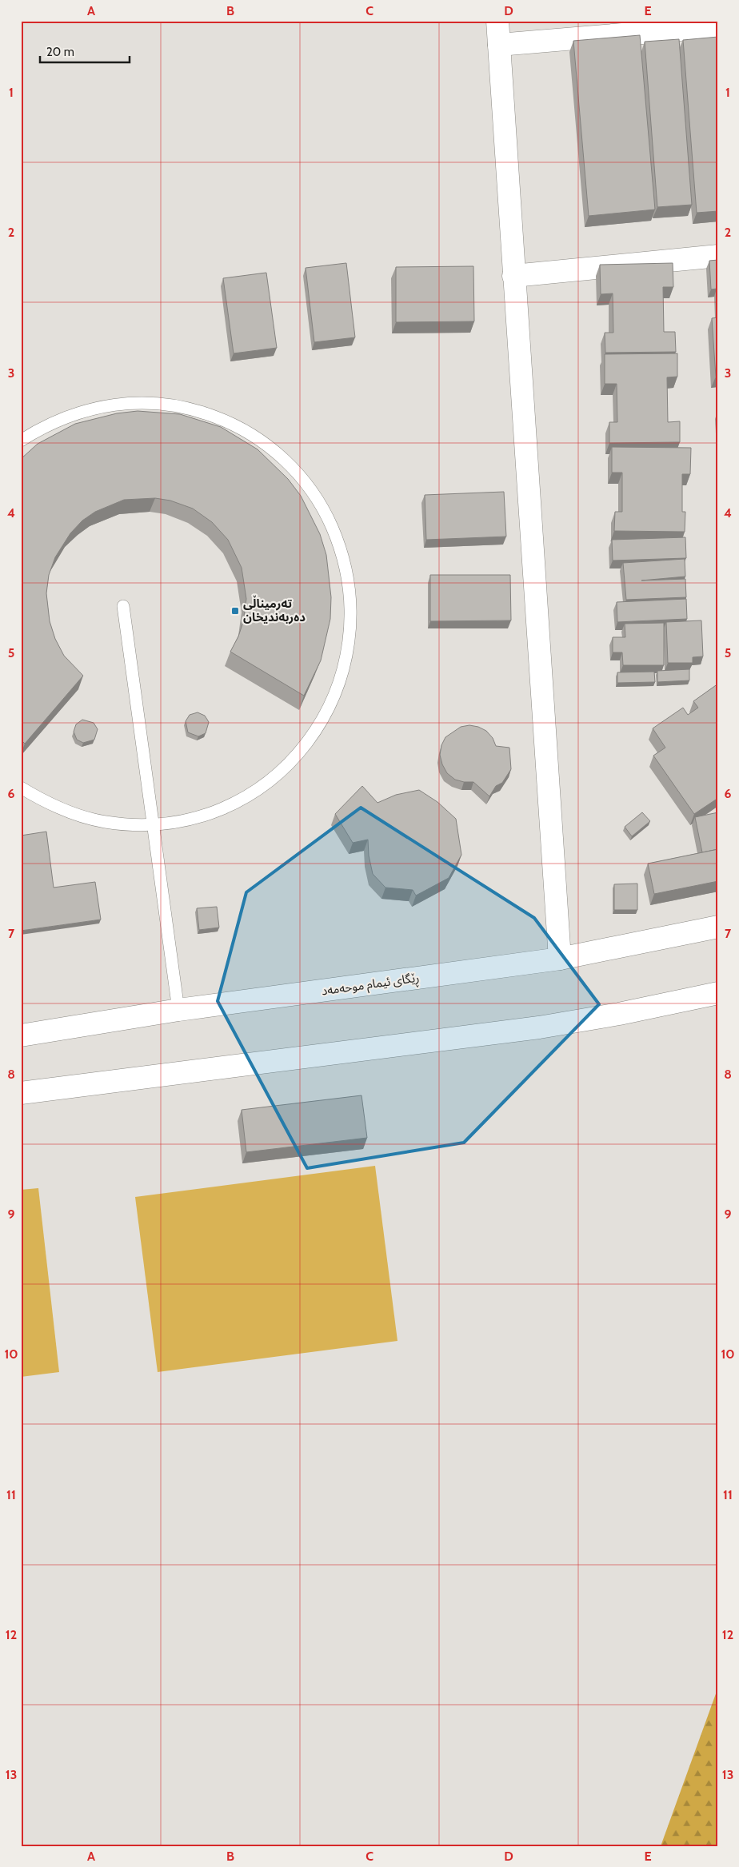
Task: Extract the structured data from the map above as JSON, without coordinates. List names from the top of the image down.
{
  "streets": {
    "main road": ["ڕێگای ئیمام موحەمەد"]
  },
  "places": {
    "transit": ["تەرمیناڵی دەربەندیخان"]
  },
  "scale_bar": "20 m",
  "grid": {
    "columns": [
      "A",
      "B",
      "C",
      "D",
      "E"
    ],
    "rows": [
      "1",
      "2",
      "3",
      "4",
      "5",
      "6",
      "7",
      "8",
      "9",
      "10",
      "11",
      "12",
      "13"
    ]
  }
}
